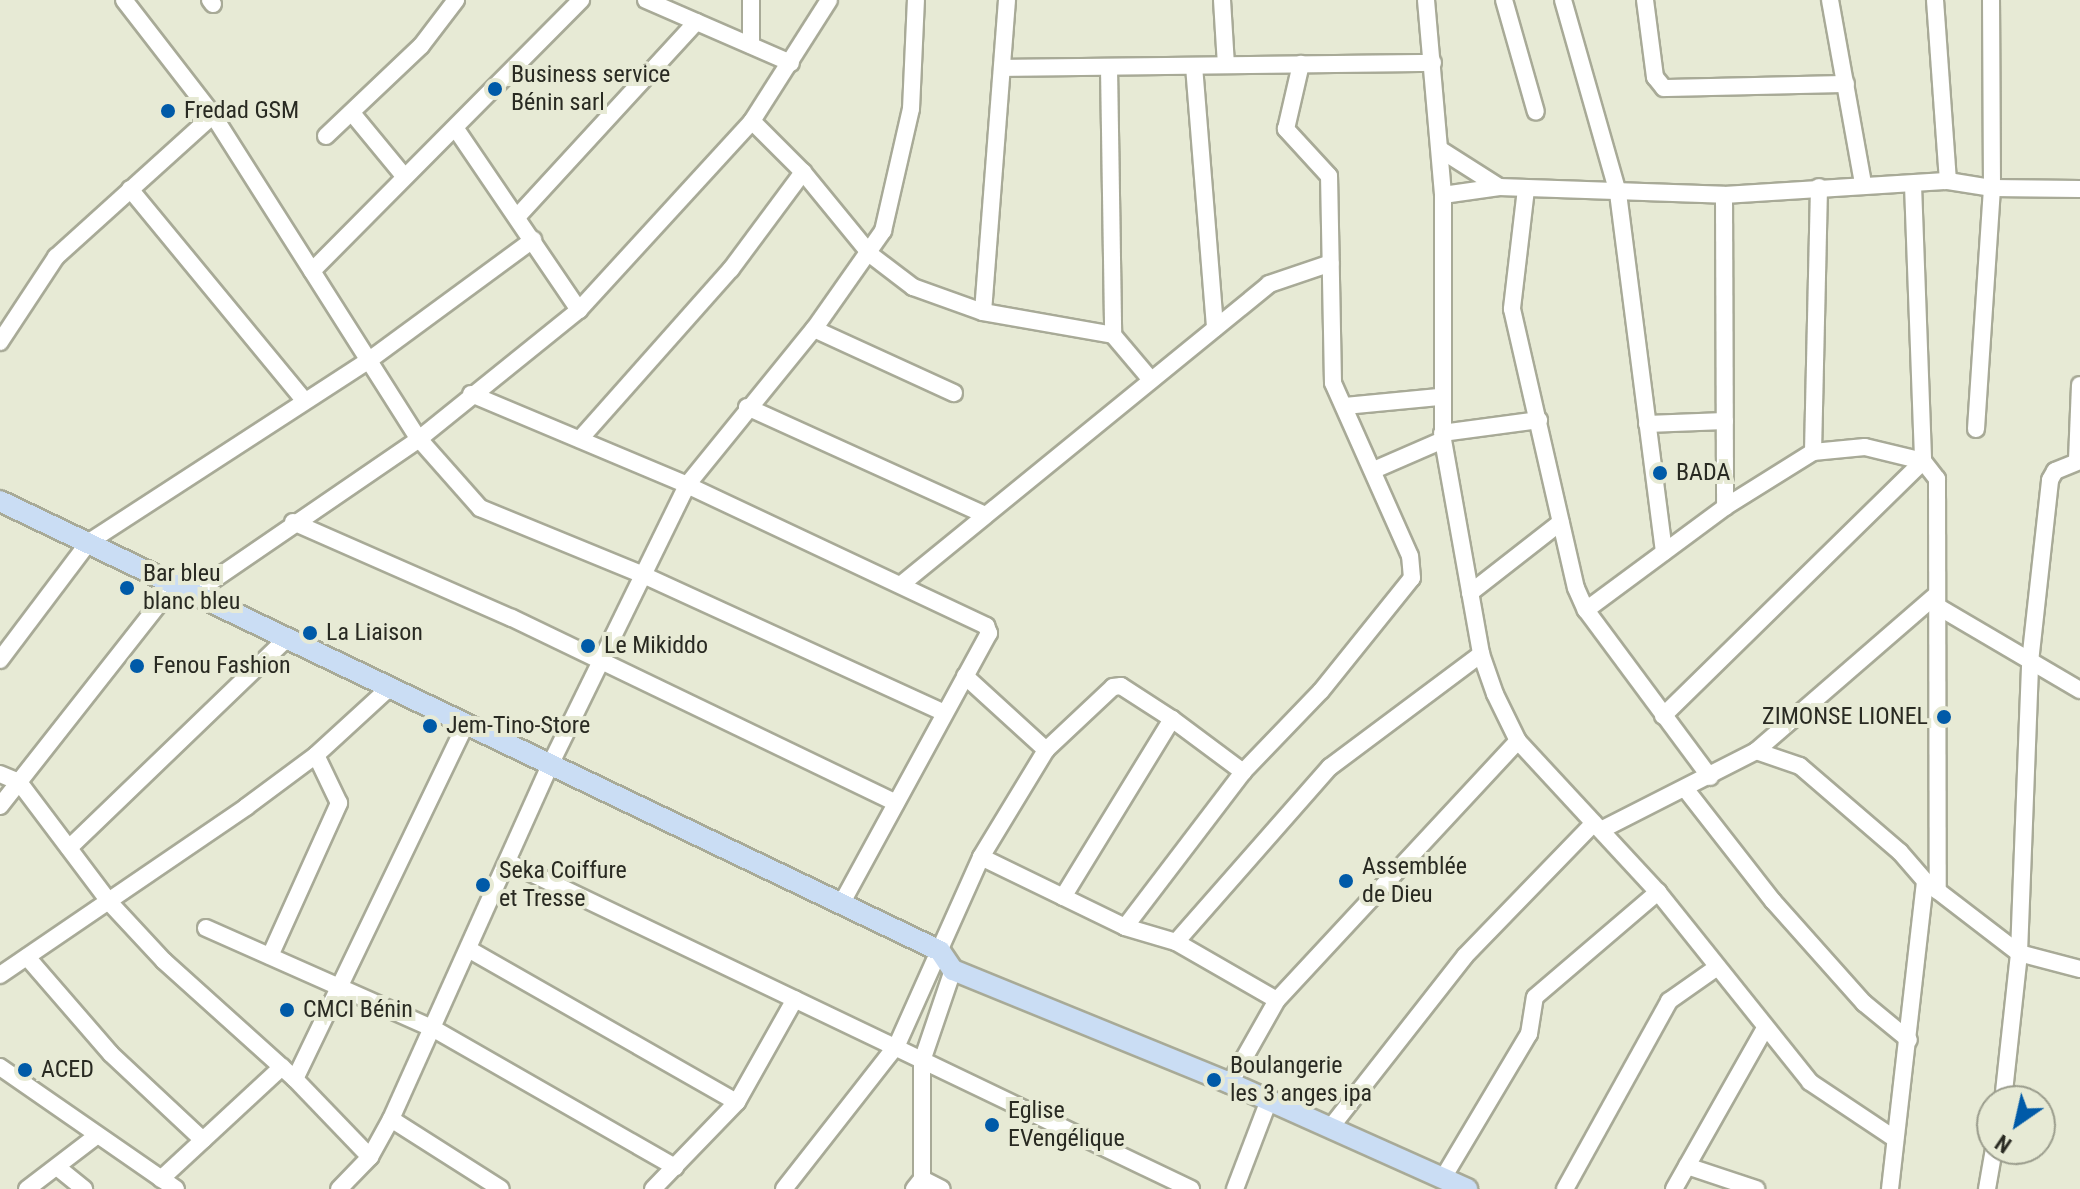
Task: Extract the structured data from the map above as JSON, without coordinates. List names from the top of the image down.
{
  "places": [
    "Business service Bénin sarl",
    "Fredad GSM",
    "BADA",
    "Bar bleu blanc bleu",
    "La Liaison",
    "Le Mikiddo",
    "Fenou Fashion",
    "ZIMONSE LIONEL",
    "Jem-Tino-Store",
    "Assemblée de Dieu",
    "Seka Coiffure et Tresse",
    "CMCI Bénin",
    "ACED",
    "Boulangerie les 3 anges ipa",
    "Eglise EVengélique"
  ],
  "north": "bottom left"
}
